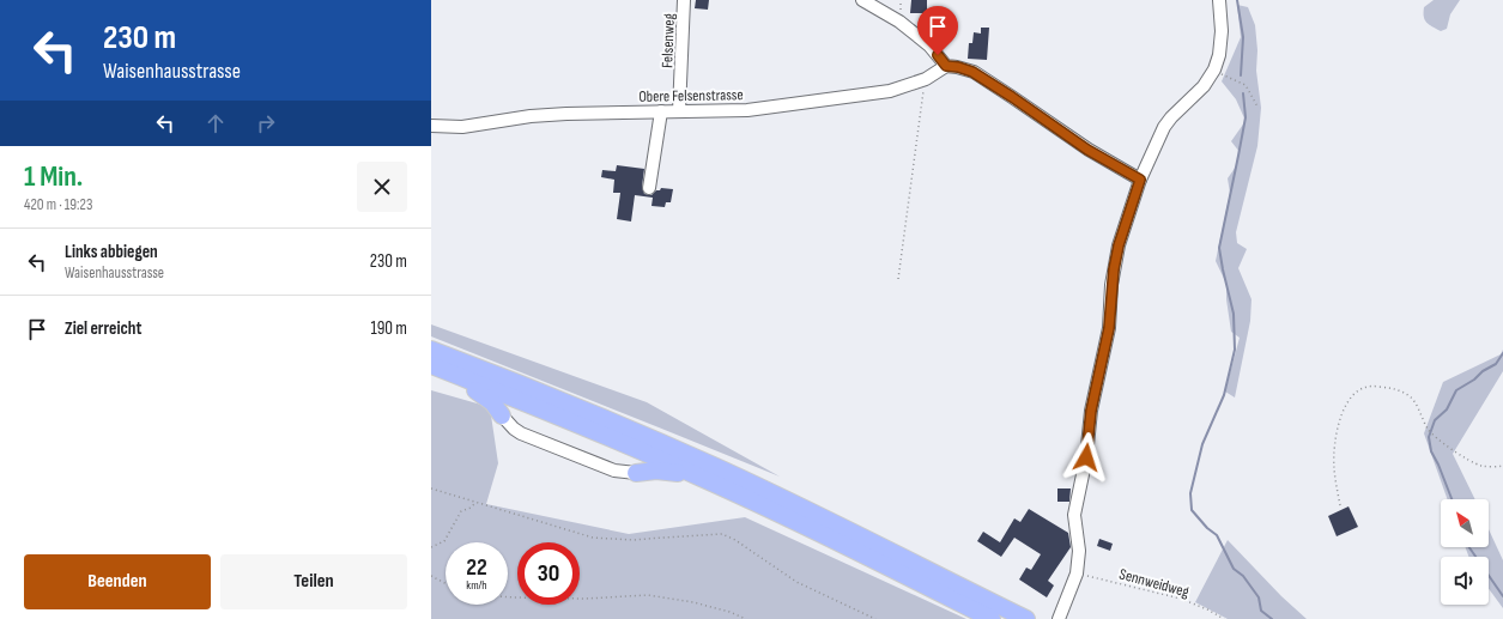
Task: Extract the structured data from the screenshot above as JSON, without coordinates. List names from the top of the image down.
{
  "streets": {
    "street": ["Felsenweg", "Obere Felsenstrasse"],
    "path": ["Sennweidweg"]
  },
  "crossings": [
    ["Felsenweg", "Obere Felsenstrasse"]
  ],
  "north": "top left",
  "page": {
    "turn": ["230 m", "Waisenhausstrasse"],
    "heading": ["1 Min.", "420 m · 19:23"],
    "list": [
      {
        "name": "Links abbiegen",
        "note": "Waisenhausstrasse",
        "value": "230 m"
      },
      {
        "name": "Ziel erreicht",
        "value": "190 m"
      }
    ],
    "speed": "22 km/h",
    "limit": "30",
    "buttons": ["Beenden", "Teilen"]
  }
}
